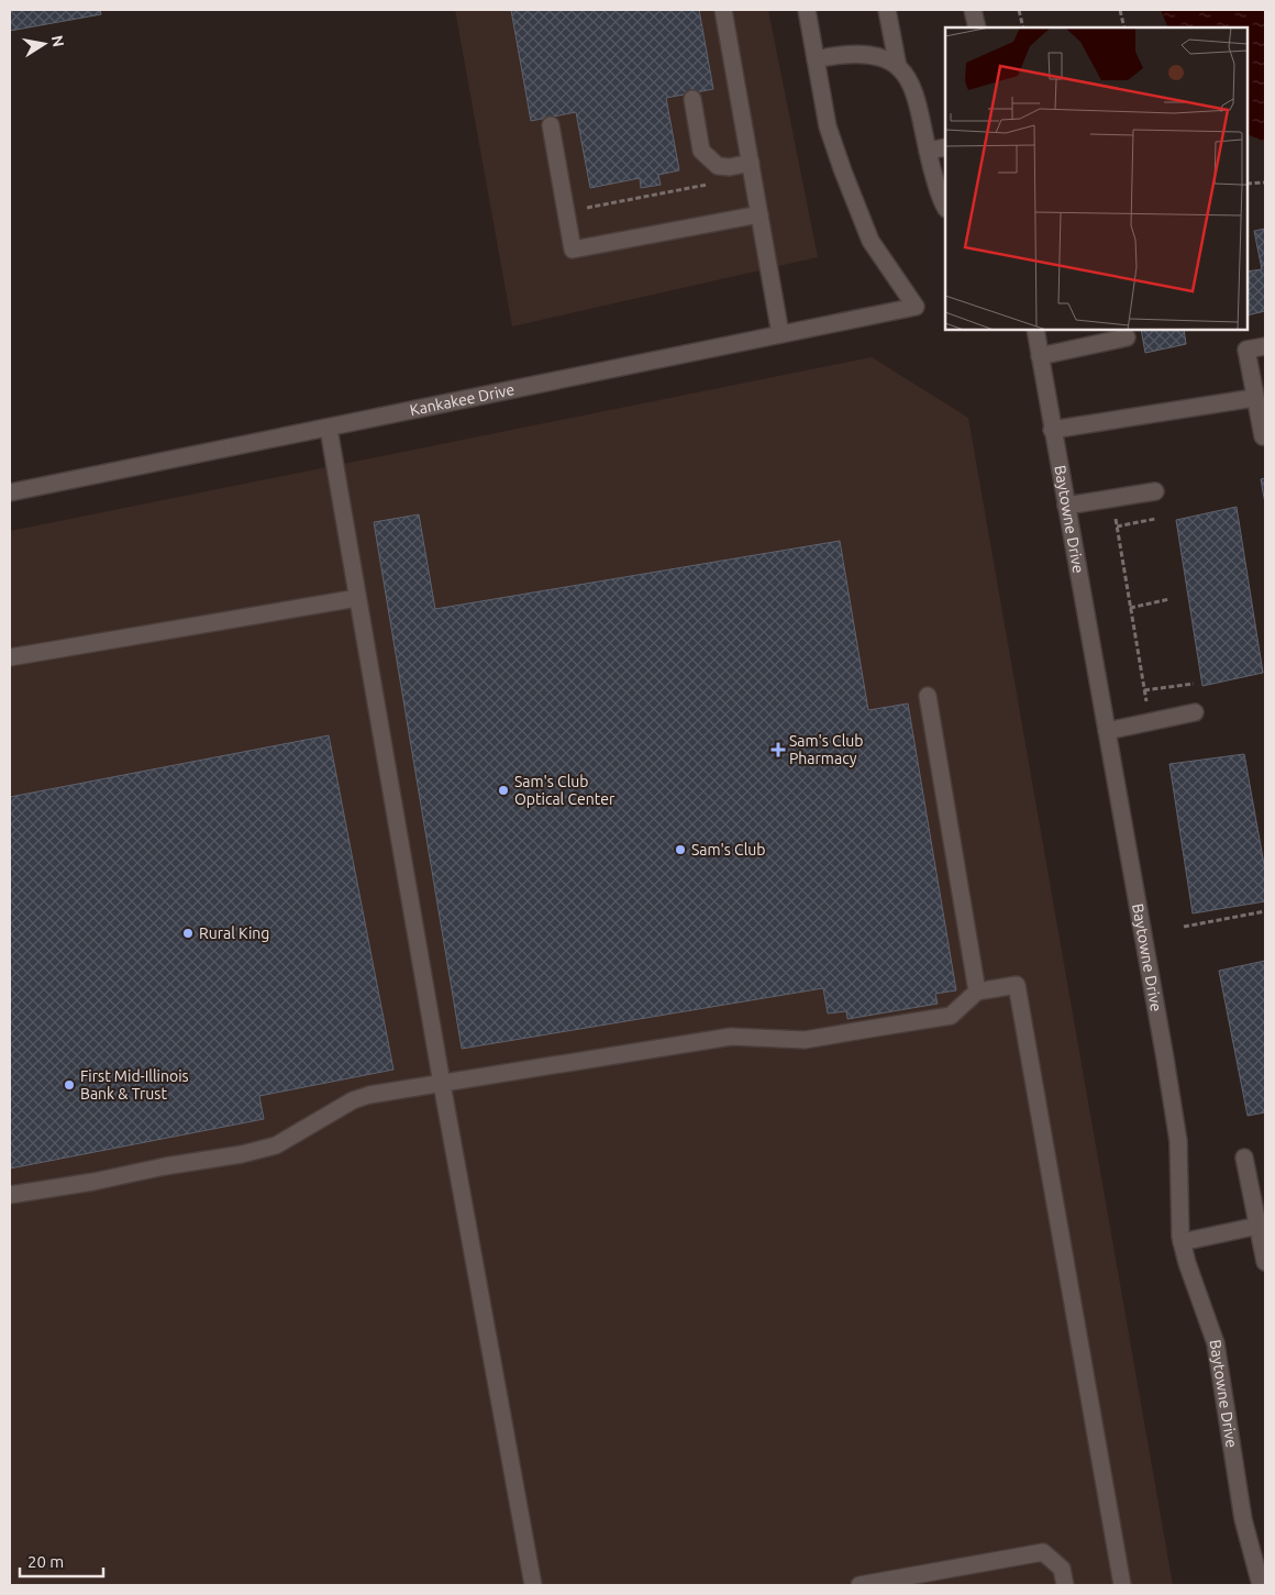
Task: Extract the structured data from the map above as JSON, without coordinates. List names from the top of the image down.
{
  "streets": {
    "street": ["Kankakee Drive", "Baytowne Drive"]
  },
  "places": {
    "health": ["Sam's Club Pharmacy"],
    "other": [
      "Sam's Club Optical Center",
      "Sam's Club",
      "Rural King",
      "First Mid-Illinois Bank & Trust"
    ]
  },
  "scale_bar": "20 m",
  "north": "right"
}
